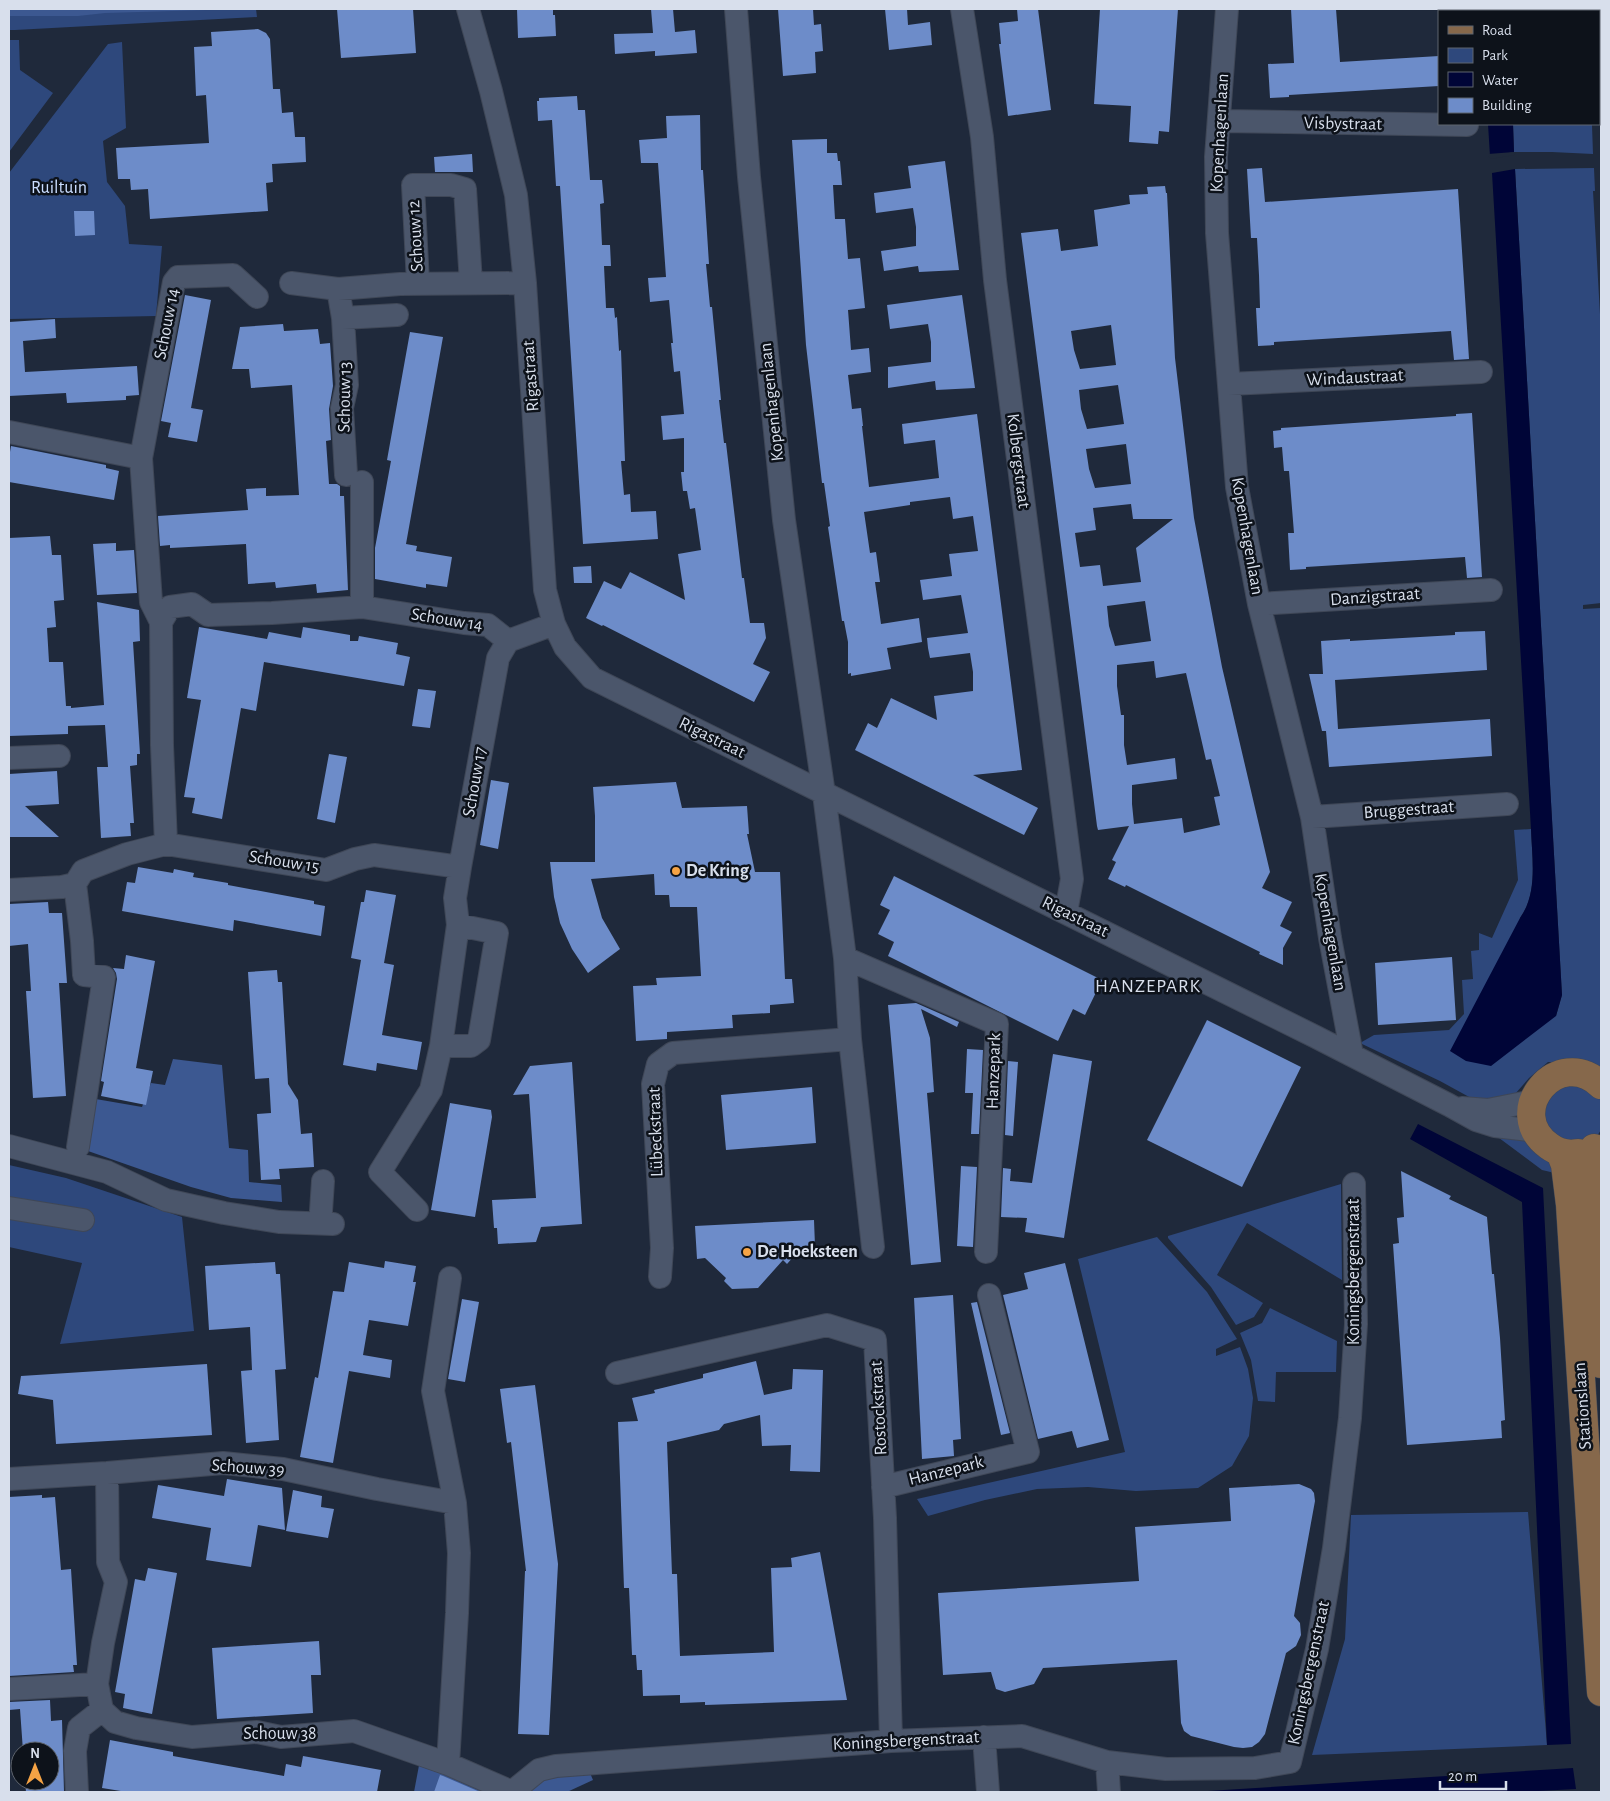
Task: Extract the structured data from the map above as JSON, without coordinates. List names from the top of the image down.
{
  "streets": {
    "main road": ["Stationslaan"],
    "street": [
      "Visbystraat",
      "Kopenhagenlaan",
      "Schouw 12",
      "Schouw 14",
      "Rigastraat",
      "Windaustraat",
      "Schouw 13",
      "Kolbergstraat",
      "Danzigstraat",
      "Schouw 17",
      "Bruggestraat",
      "Schouw 15",
      "Hanzepark",
      "Lübeckstraat",
      "Koningsbergenstraat",
      "Rostockstraat",
      "Schouw 39",
      "Schouw 38"
    ]
  },
  "crossings": [
    ["Visbystraat", "Kopenhagenlaan"],
    ["Kopenhagenlaan", "Rigastraat"],
    ["Kopenhagenlaan", "Windaustraat"],
    ["Kopenhagenlaan", "Danzigstraat"],
    ["Kopenhagenlaan", "Bruggestraat"],
    ["Schouw 12", "Rigastraat"],
    ["Schouw 12", "Schouw 13"],
    ["Schouw 14", "Schouw 13"],
    ["Schouw 14", "Schouw 17"],
    ["Schouw 14", "Schouw 15"],
    ["Rigastraat", "Kolbergstraat"],
    ["Schouw 17", "Schouw 15"],
    ["Hanzepark", "Rostockstraat"],
    ["Koningsbergenstraat", "Rostockstraat"],
    ["Koningsbergenstraat", "Schouw 38"]
  ],
  "districts": ["HANZEPARK"],
  "parks": ["Ruiltuin"],
  "places": ["De Kring", "De Hoeksteen"],
  "legend": [
    "Road",
    "Park",
    "Water",
    "Building"
  ],
  "scale_bar": "20 m",
  "north": "top"
}
